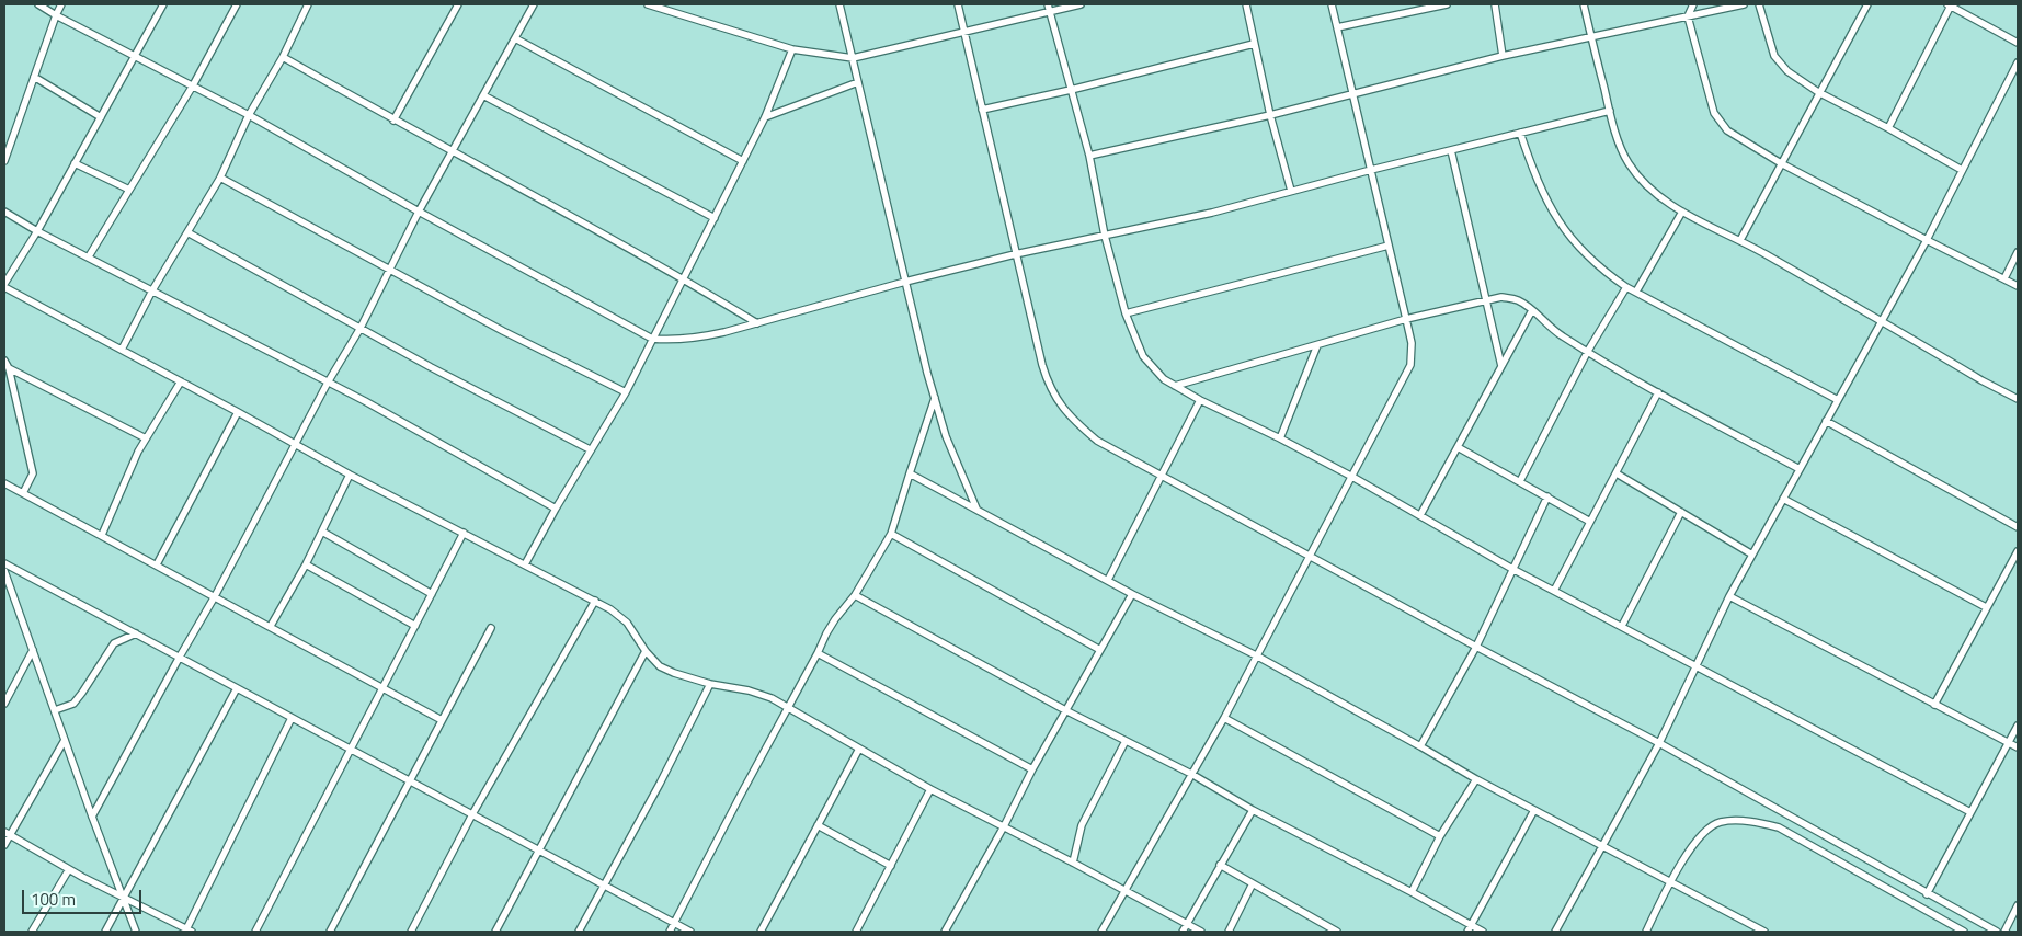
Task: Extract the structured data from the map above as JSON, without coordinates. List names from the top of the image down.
{
  "scale_bar": "100 m"
}
